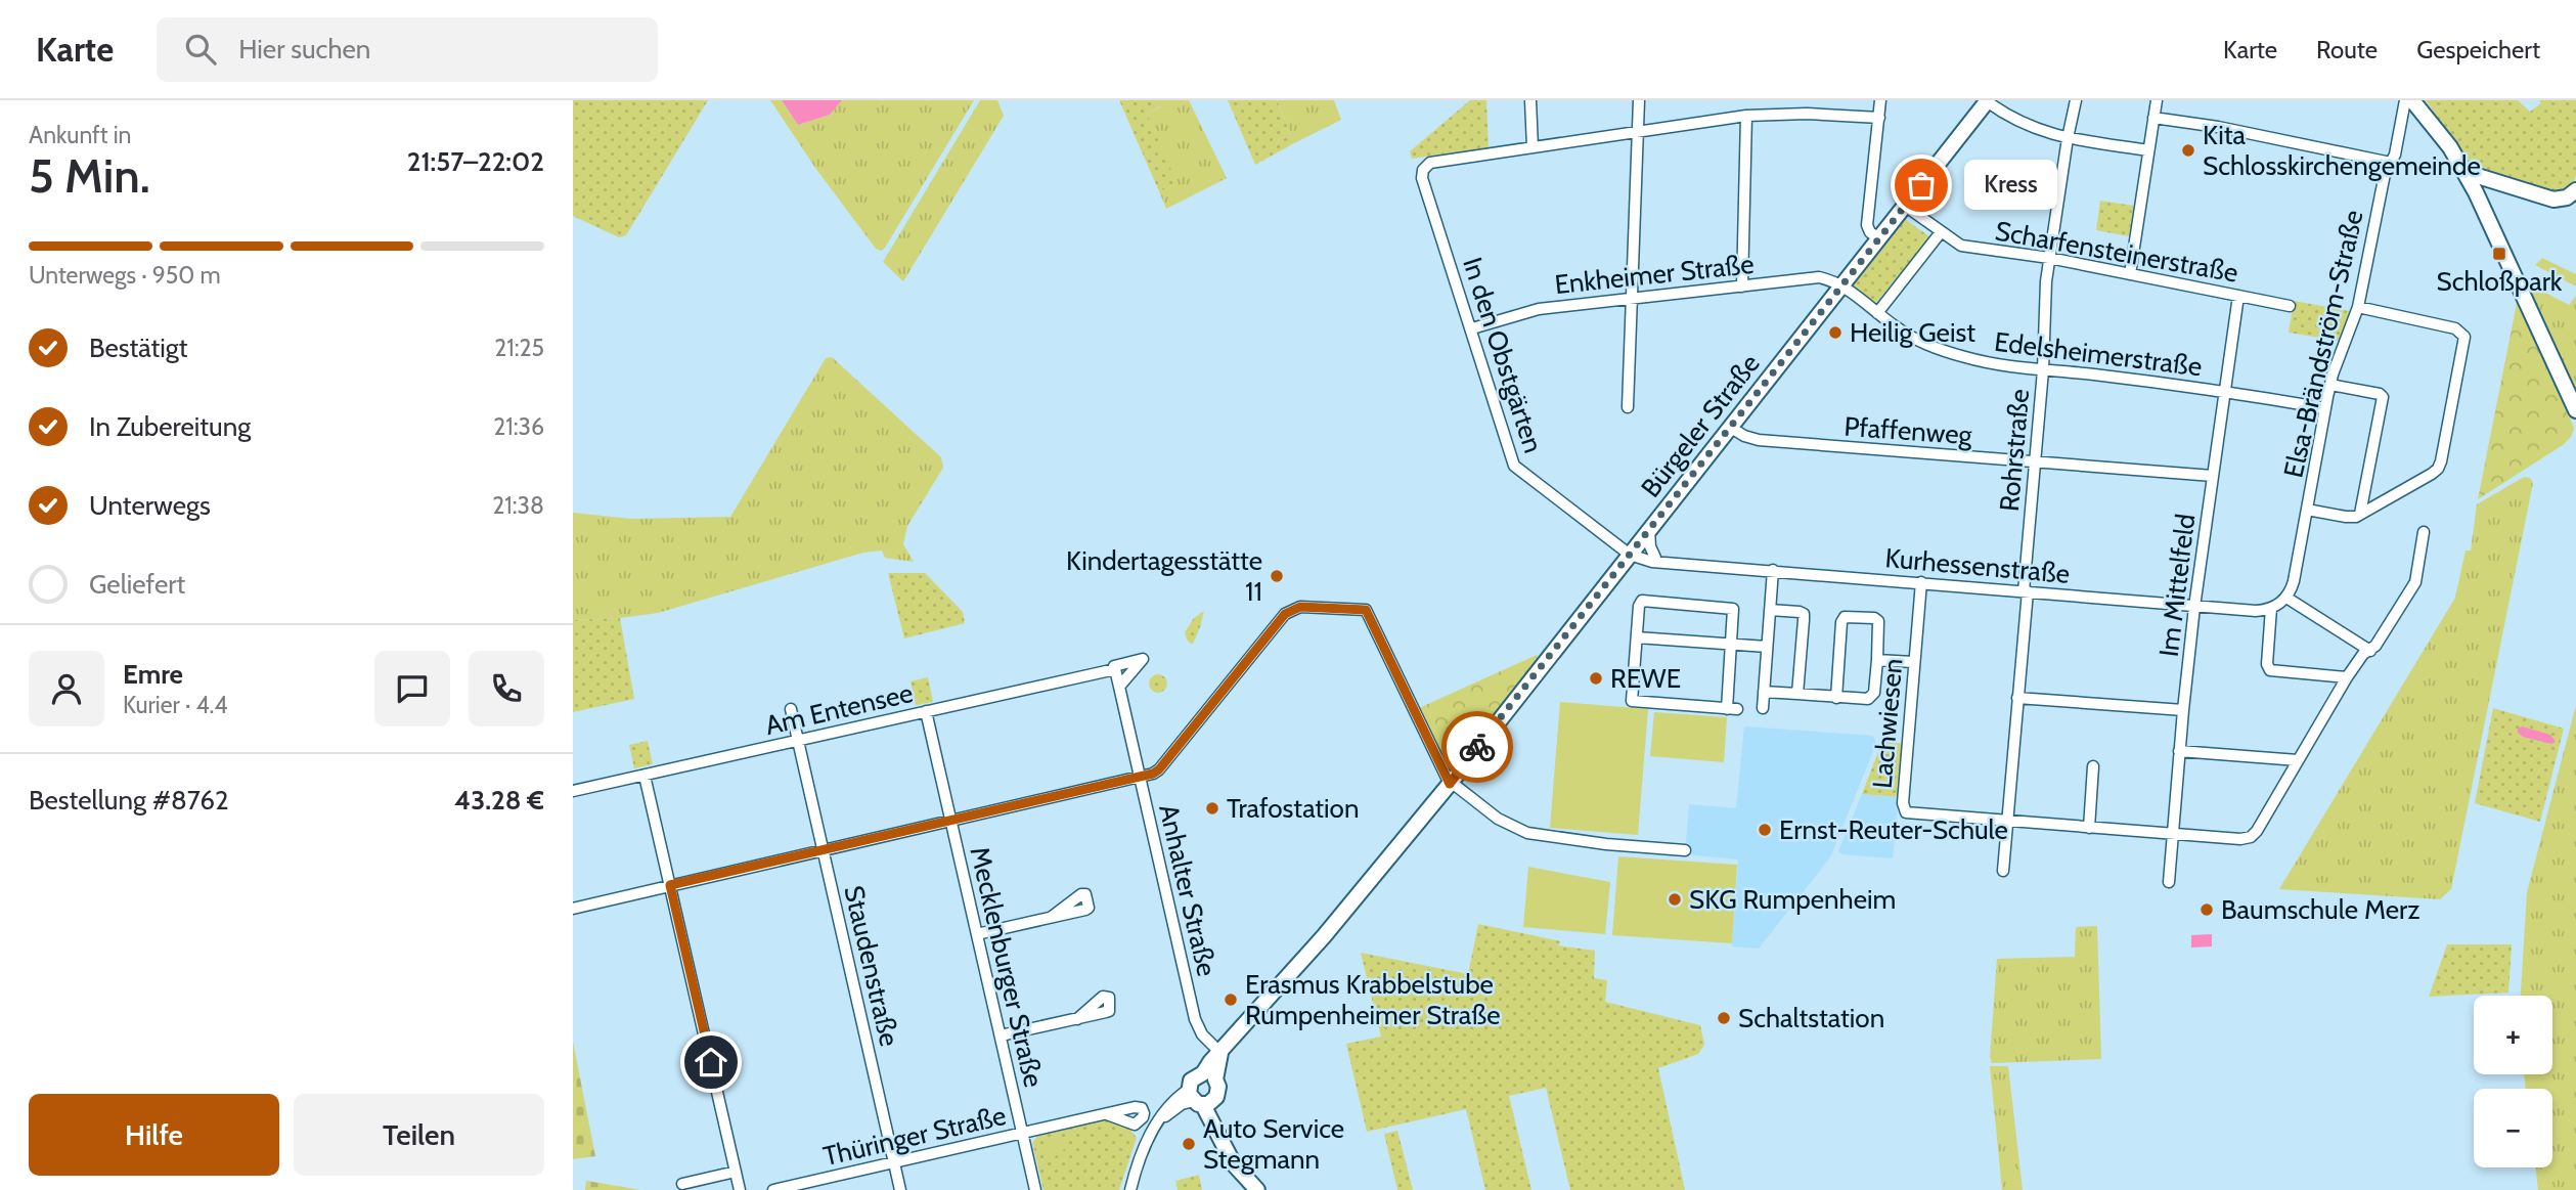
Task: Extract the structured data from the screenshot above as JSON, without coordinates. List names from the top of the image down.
{
  "streets": {
    "street": [
      "Scharfensteinerstraße",
      "Enkheimer Straße",
      "Elsa-Brändström-Straße",
      "Edelsheimerstraße",
      "In den Obstgärten",
      "Bürgeler Straße",
      "Pfaffenweg",
      "Rohrstraße",
      "Kurhessenstraße",
      "Im Mittelfeld",
      "Am Entensee",
      "Lachwiesen",
      "Anhalter Straße",
      "Staudenstraße",
      "Mecklenburger Straße",
      "Thüringer Straße"
    ]
  },
  "crossings": [
    ["Scharfensteinerstraße", "Bürgeler Straße"],
    ["Scharfensteinerstraße", "Rohrstraße"],
    ["Scharfensteinerstraße", "Im Mittelfeld"],
    ["Enkheimer Straße", "Edelsheimerstraße"],
    ["Enkheimer Straße", "In den Obstgärten"],
    ["Enkheimer Straße", "Bürgeler Straße"],
    ["Elsa-Brändström-Straße", "Edelsheimerstraße"],
    ["Edelsheimerstraße", "Bürgeler Straße"],
    ["Edelsheimerstraße", "Rohrstraße"],
    ["Edelsheimerstraße", "Im Mittelfeld"],
    ["In den Obstgärten", "Bürgeler Straße"],
    ["In den Obstgärten", "Kurhessenstraße"],
    ["Bürgeler Straße", "Pfaffenweg"],
    ["Bürgeler Straße", "Kurhessenstraße"],
    ["Bürgeler Straße", "Anhalter Straße"],
    ["Pfaffenweg", "Rohrstraße"],
    ["Pfaffenweg", "Im Mittelfeld"],
    ["Rohrstraße", "Kurhessenstraße"],
    ["Rohrstraße", "Lachwiesen"],
    ["Kurhessenstraße", "Im Mittelfeld"],
    ["Kurhessenstraße", "Lachwiesen"],
    ["Im Mittelfeld", "Lachwiesen"],
    ["Am Entensee", "Anhalter Straße"],
    ["Am Entensee", "Staudenstraße"],
    ["Am Entensee", "Mecklenburger Straße"],
    ["Staudenstraße", "Thüringer Straße"],
    ["Mecklenburger Straße", "Thüringer Straße"]
  ],
  "places": {
    "other": [
      "Kita Schlosskirchengemeinde",
      "Kress",
      "Heilig Geist",
      "Kindertagesstätte 11",
      "REWE",
      "Trafostation",
      "Ernst-Reuter-Schule",
      "SKG Rumpenheim",
      "Baumschule Merz",
      "Erasmus Krabbelstube Rumpenheimer Straße",
      "Schaltstation",
      "Auto Service Stegmann"
    ],
    "transit": ["Schloßpark"]
  },
  "page": {
    "header": "Karte",
    "search": "Hier suchen",
    "nav": ["Karte", "Route", "Gespeichert"],
    "heading": ["5 Min.", "Ankunft in", "21:57–22:02"],
    "panel": [
      "Emre",
      "Kurier · 4.4",
      "Bestellung #8762",
      "43.28 €"
    ],
    "bubble": "Kress",
    "bar": "Unterwegs · 950 m",
    "list": [
      ["Bestätigt", "21:25"],
      ["In Zubereitung", "21:36"],
      ["Unterwegs", "21:38"],
      "Geliefert"
    ],
    "map_buttons": ["+", "−"],
    "buttons": ["Hilfe", "Teilen"]
  }
}
